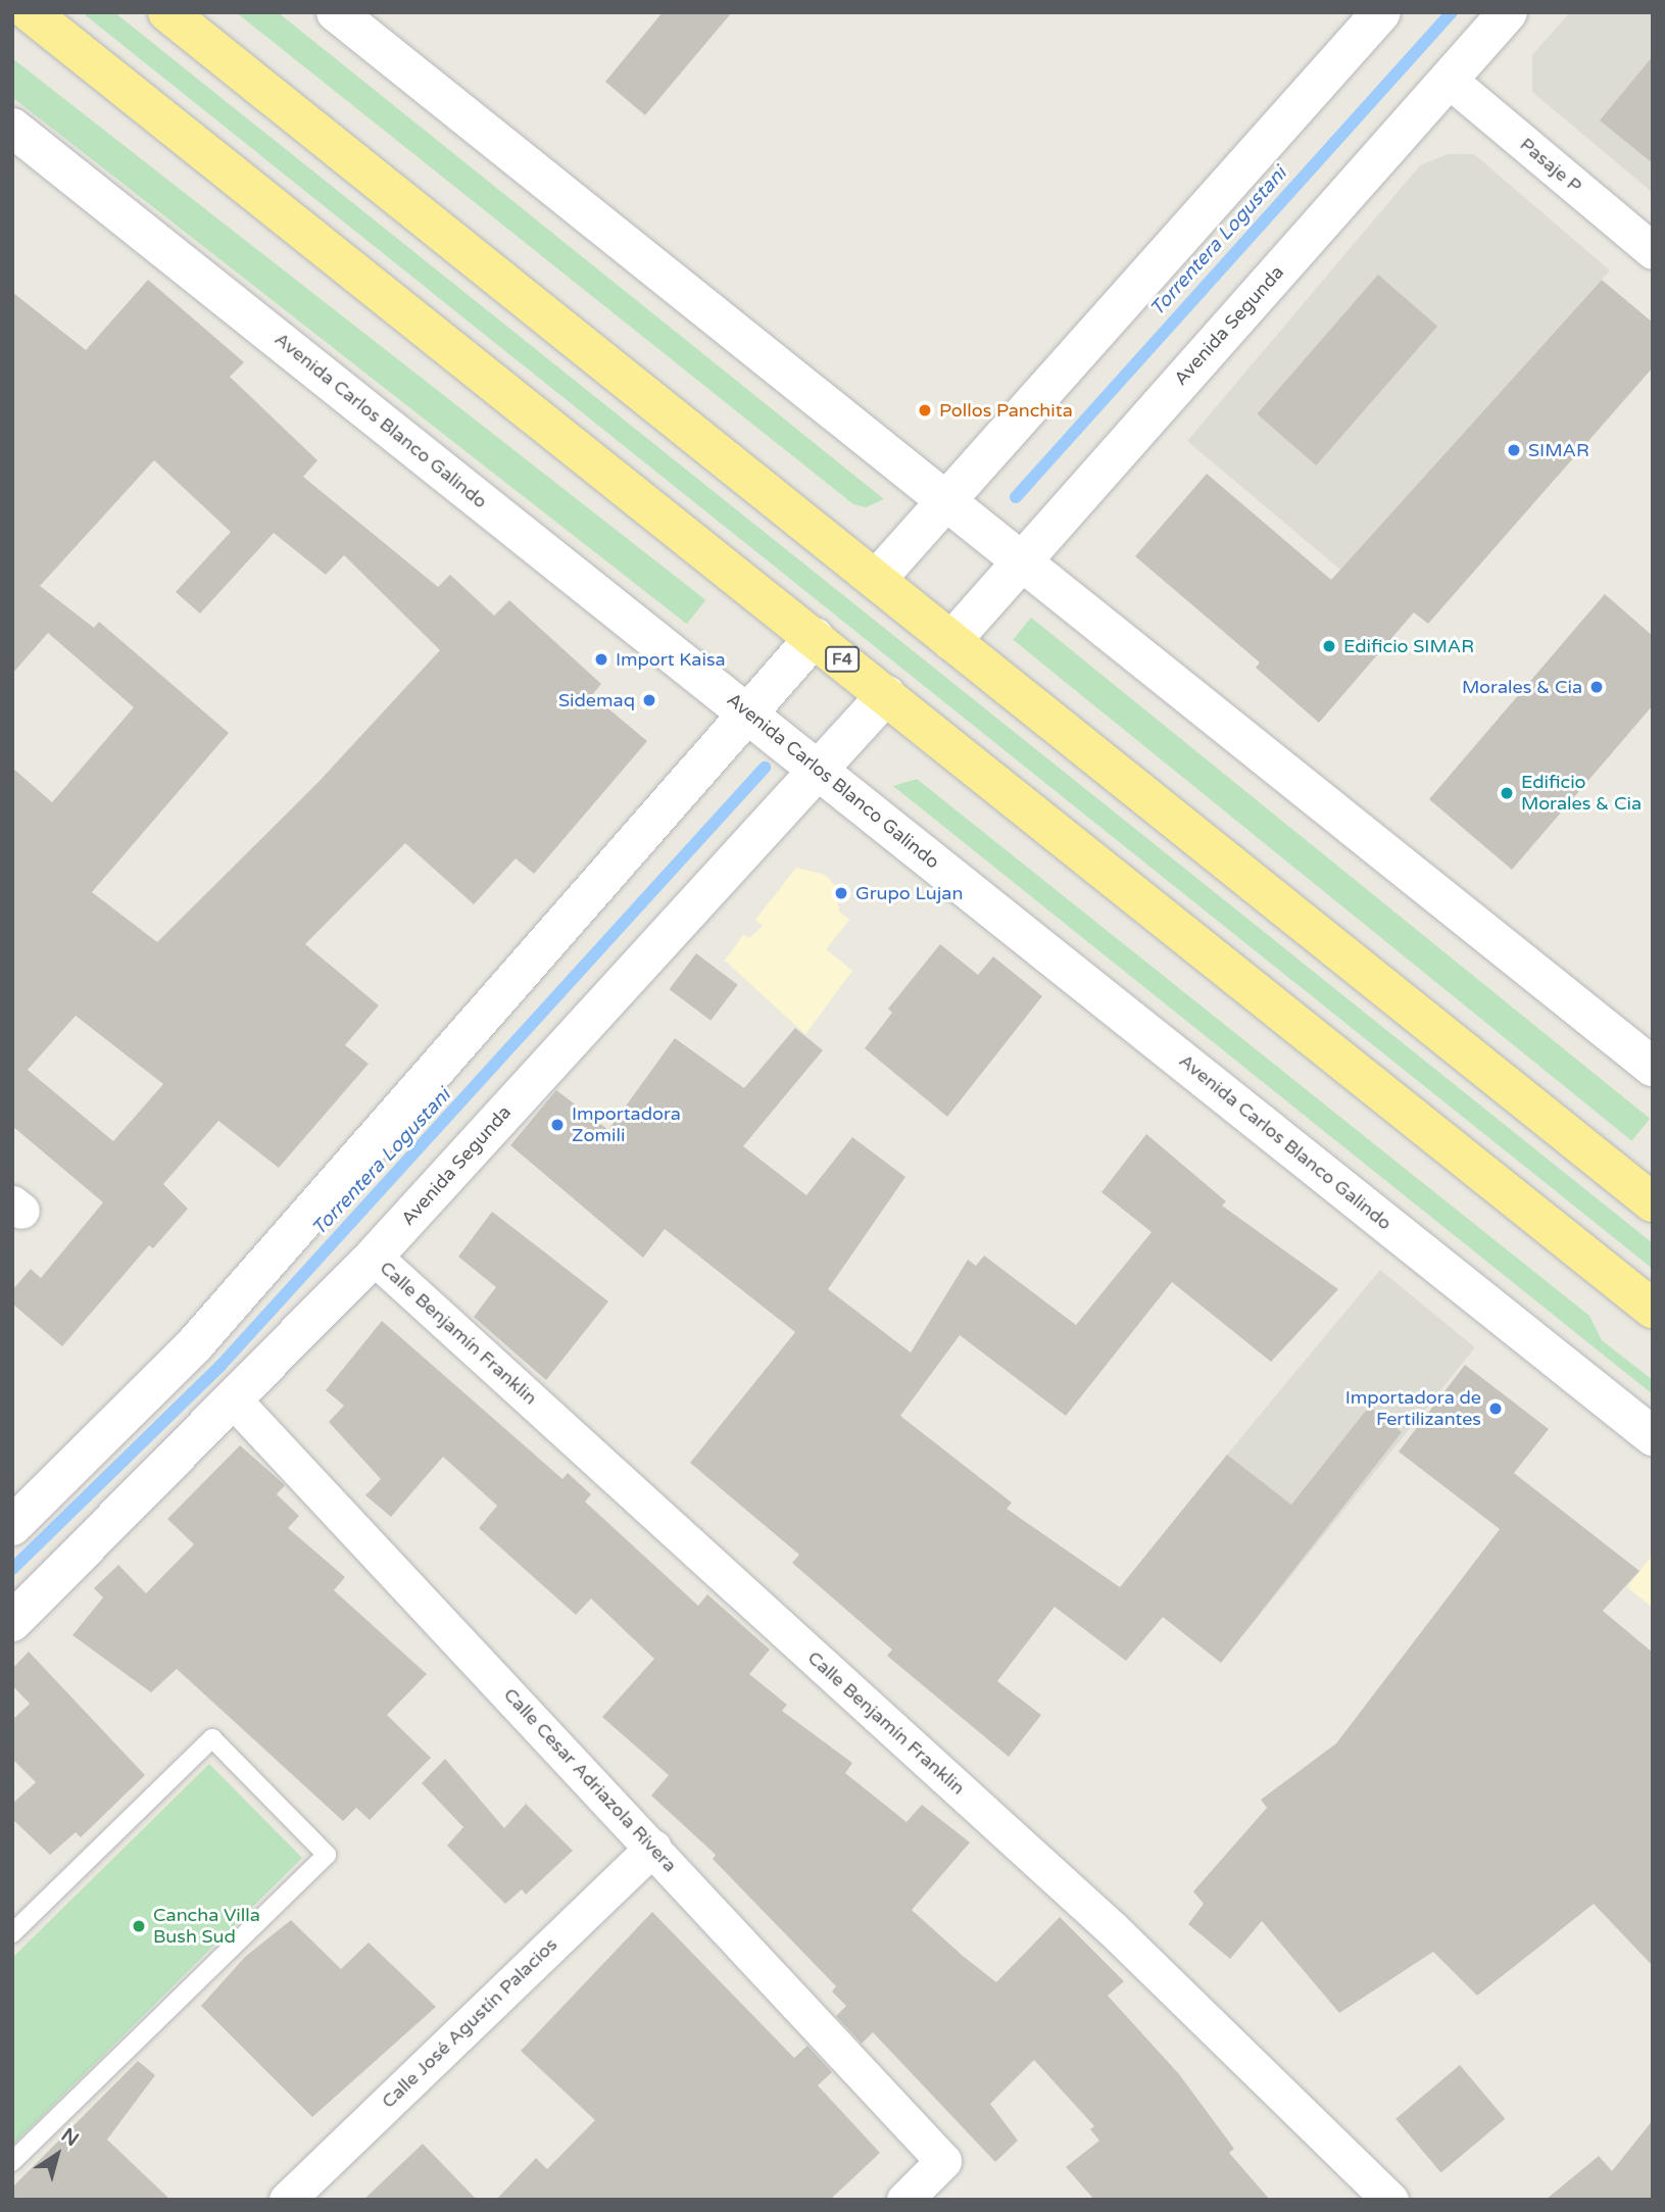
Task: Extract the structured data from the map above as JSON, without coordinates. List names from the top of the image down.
{
  "streets": {
    "highway": ["F4"],
    "main road": ["Avenida Segunda", "Avenida Carlos Blanco Galindo"],
    "street": [
      "Pasaje P",
      "Calle Benjamín Franklin",
      "Calle Cesar Adriazola Rivera",
      "Calle José Agustín Palacios"
    ]
  },
  "crossings": [
    ["Pasaje P", "Avenida Segunda"],
    ["Avenida Segunda", "Avenida Carlos Blanco Galindo"],
    ["Avenida Segunda", "F4"],
    ["Avenida Segunda", "Calle Benjamín Franklin"],
    ["Avenida Segunda", "Calle Cesar Adriazola Rivera"],
    ["Calle Cesar Adriazola Rivera", "Calle José Agustín Palacios"]
  ],
  "water": ["Torrentera Logustani"],
  "places": [
    "Pollos Panchita",
    "SIMAR",
    "Edificio SIMAR",
    "Import Kaisa",
    "Morales & Cia",
    "Sidemaq",
    "Edificio Morales & Cia",
    "Grupo Lujan",
    "Importadora Zomili",
    "Importadora de Fertilizantes",
    "Cancha Villa Bush Sud"
  ],
  "north": "top right"
}
